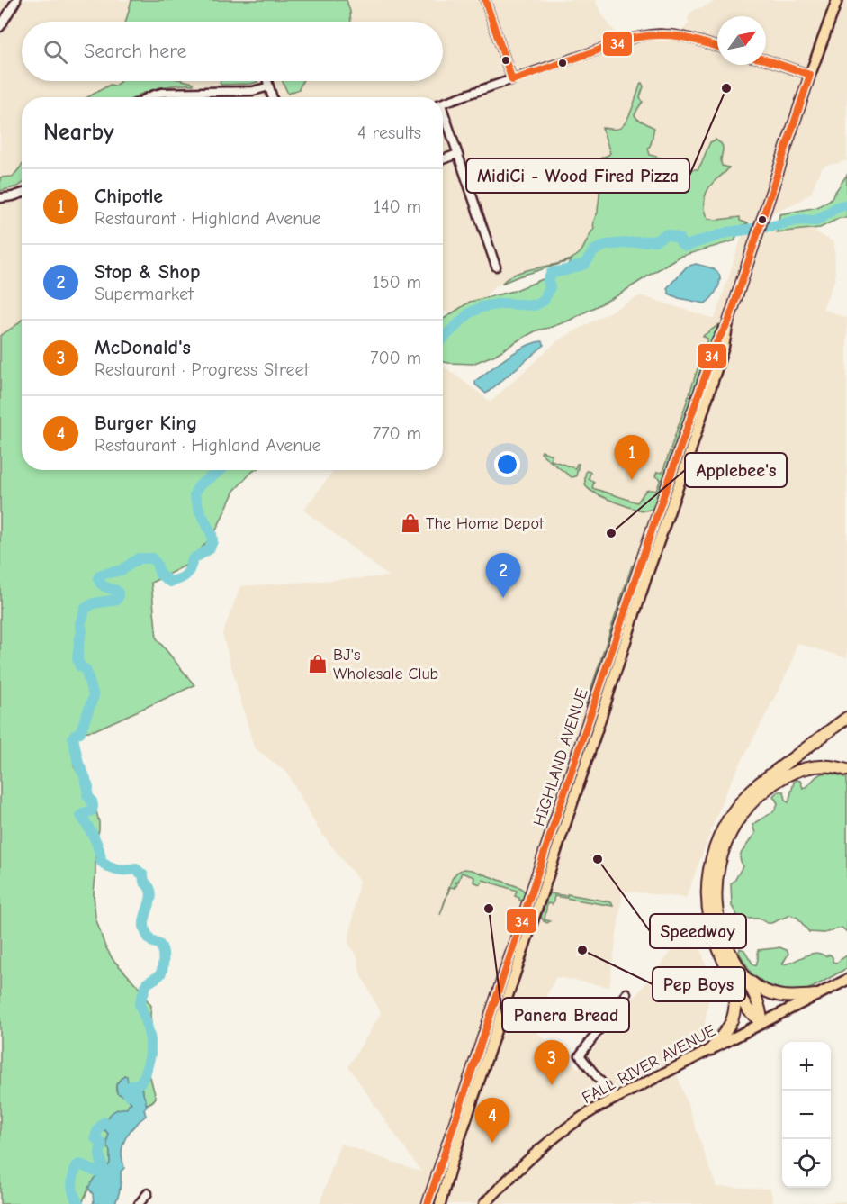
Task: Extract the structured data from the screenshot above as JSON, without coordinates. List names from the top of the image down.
{
  "streets": {
    "main road": ["HIGHLAND AVENUE", "FALL RIVER AVENUE"]
  },
  "places": {
    "other": [
      "MidiCi - Wood Fired Pizza",
      "Applebee's",
      "Speedway",
      "Panera Bread",
      "Pep Boys"
    ],
    "shop": ["The Home Depot", "BJ's Wholesale Club"]
  },
  "lines": ["transit line 34"],
  "north": "top right",
  "page": {
    "search": "Search here",
    "heading": ["Nearby", "4 results"],
    "list": [
      {
        "mark": "1",
        "name": "Chipotle",
        "note": "Restaurant · Highland Avenue",
        "value": "140 m"
      },
      {
        "mark": "2",
        "name": "Stop & Shop",
        "note": "Supermarket",
        "value": "150 m"
      },
      {
        "mark": "3",
        "name": "McDonald's",
        "note": "Restaurant · Progress Street",
        "value": "700 m"
      },
      {
        "mark": "4",
        "name": "Burger King",
        "note": "Restaurant · Highland Avenue",
        "value": "770 m"
      }
    ],
    "pins": [
      "1",
      "2",
      "3",
      "4"
    ],
    "map_buttons": ["+", "−"]
  }
}
